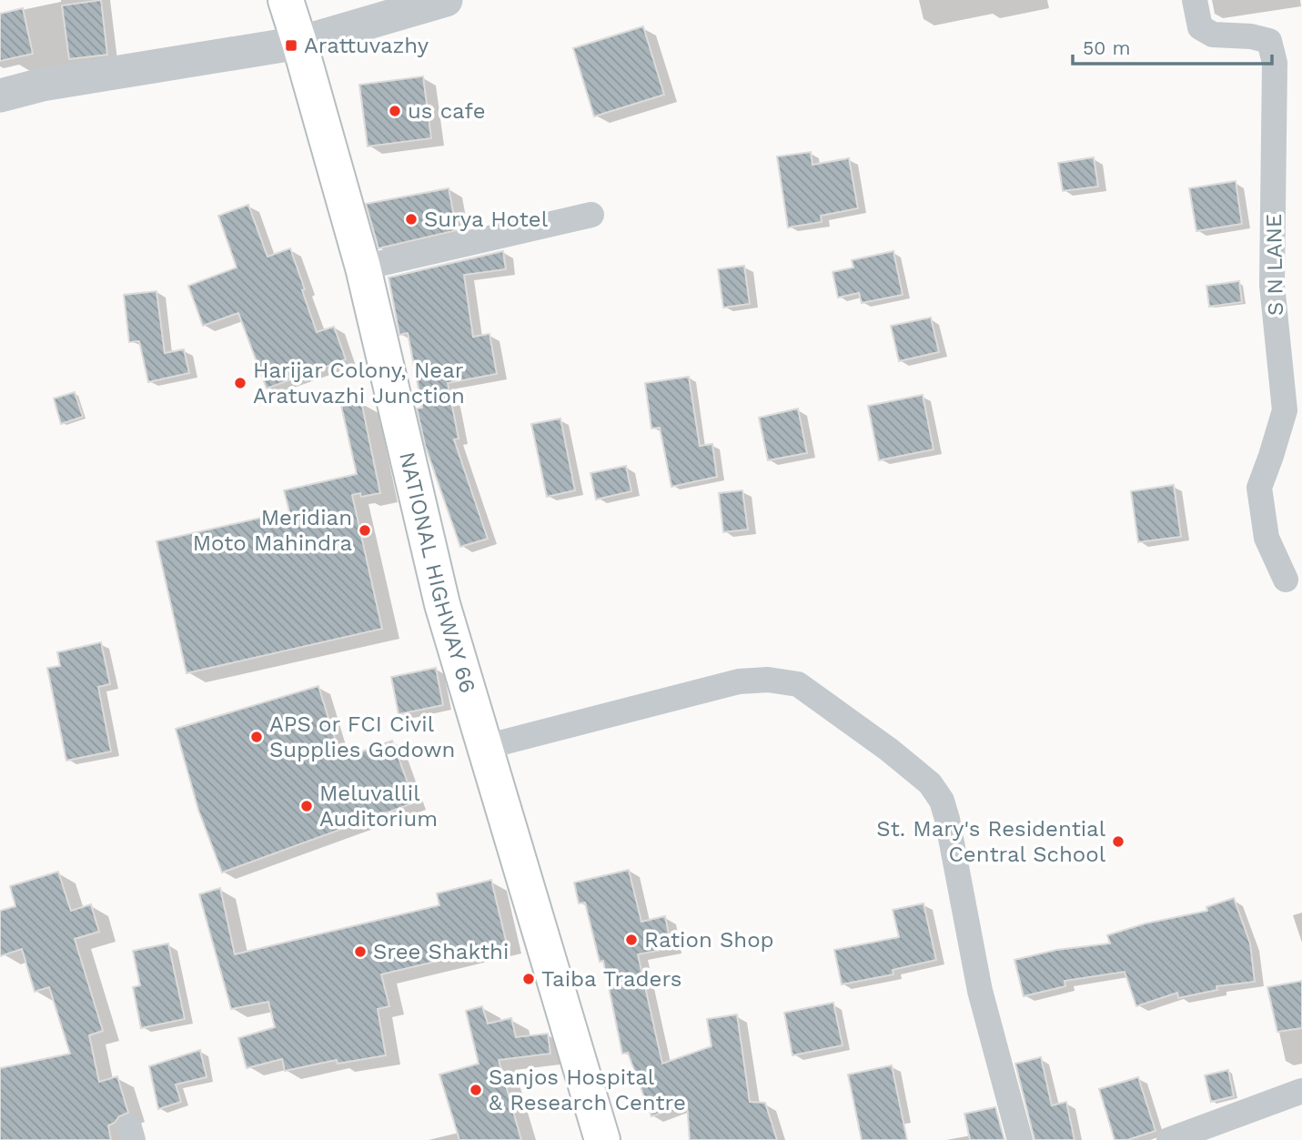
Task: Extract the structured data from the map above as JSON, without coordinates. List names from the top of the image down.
{
  "streets": {
    "main road": ["NATIONAL HIGHWAY 66"],
    "street": ["S N LANE"]
  },
  "places": {
    "transit": ["Arattuvazhy"],
    "other": [
      "us cafe",
      "Surya Hotel",
      "Harijar Colony, Near Aratuvazhi Junction",
      "Meridian Moto Mahindra",
      "APS or FCI Civil Supplies Godown",
      "Meluvallil Auditorium",
      "St. Mary's Residential Central School",
      "Ration Shop",
      "Sree Shakthi",
      "Taiba Traders",
      "Sanjos Hospital & Research Centre"
    ]
  },
  "scale_bar": "50 m"
}
